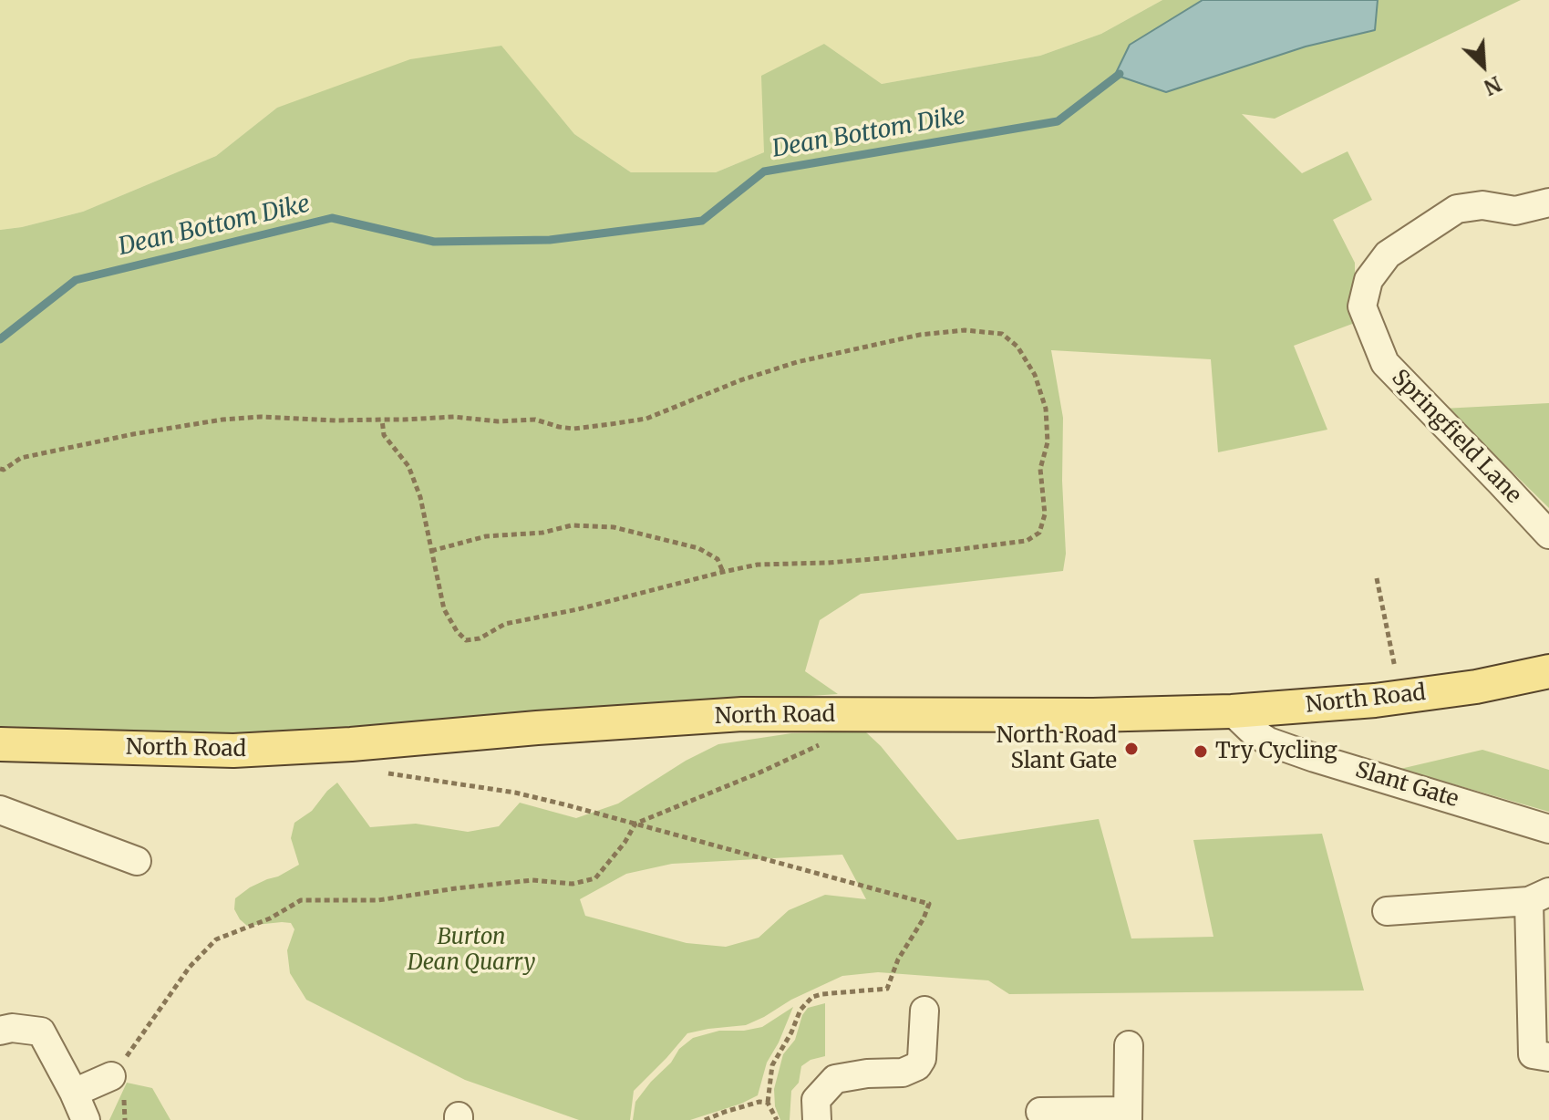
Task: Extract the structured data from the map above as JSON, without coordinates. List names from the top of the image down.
{
  "streets": {
    "main road": ["North Road"],
    "street": ["Springfield Lane", "Slant Gate"]
  },
  "crossings": [
    ["North Road", "Slant Gate"]
  ],
  "water": ["Dean Bottom Dike"],
  "parks": ["Burton Dean Quarry"],
  "places": ["North Road Slant Gate", "Try Cycling"],
  "north": "bottom right"
}
